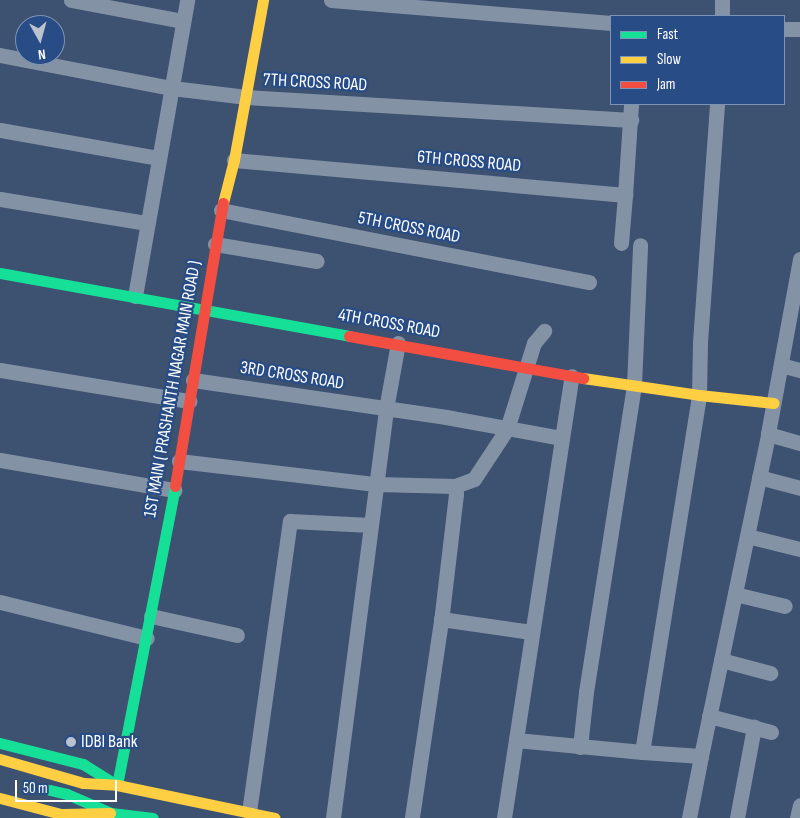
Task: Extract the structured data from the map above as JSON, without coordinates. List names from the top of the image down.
{
  "streets": {
    "street": [
      "7TH CROSS ROAD",
      "6TH CROSS ROAD",
      "5TH CROSS ROAD",
      "4TH CROSS ROAD",
      "3RD CROSS ROAD",
      "1ST MAIN ( PRASHANTH NAGAR MAIN ROAD )"
    ]
  },
  "crossings": [
    ["7TH CROSS ROAD", "1ST MAIN ( PRASHANTH NAGAR MAIN ROAD )"],
    ["6TH CROSS ROAD", "1ST MAIN ( PRASHANTH NAGAR MAIN ROAD )"],
    ["5TH CROSS ROAD", "1ST MAIN ( PRASHANTH NAGAR MAIN ROAD )"],
    ["4TH CROSS ROAD", "1ST MAIN ( PRASHANTH NAGAR MAIN ROAD )"],
    ["3RD CROSS ROAD", "1ST MAIN ( PRASHANTH NAGAR MAIN ROAD )"]
  ],
  "places": ["IDBI Bank"],
  "legend": ["Fast", "Slow", "Jam"],
  "scale_bar": "50 m",
  "north": "bottom"
}
